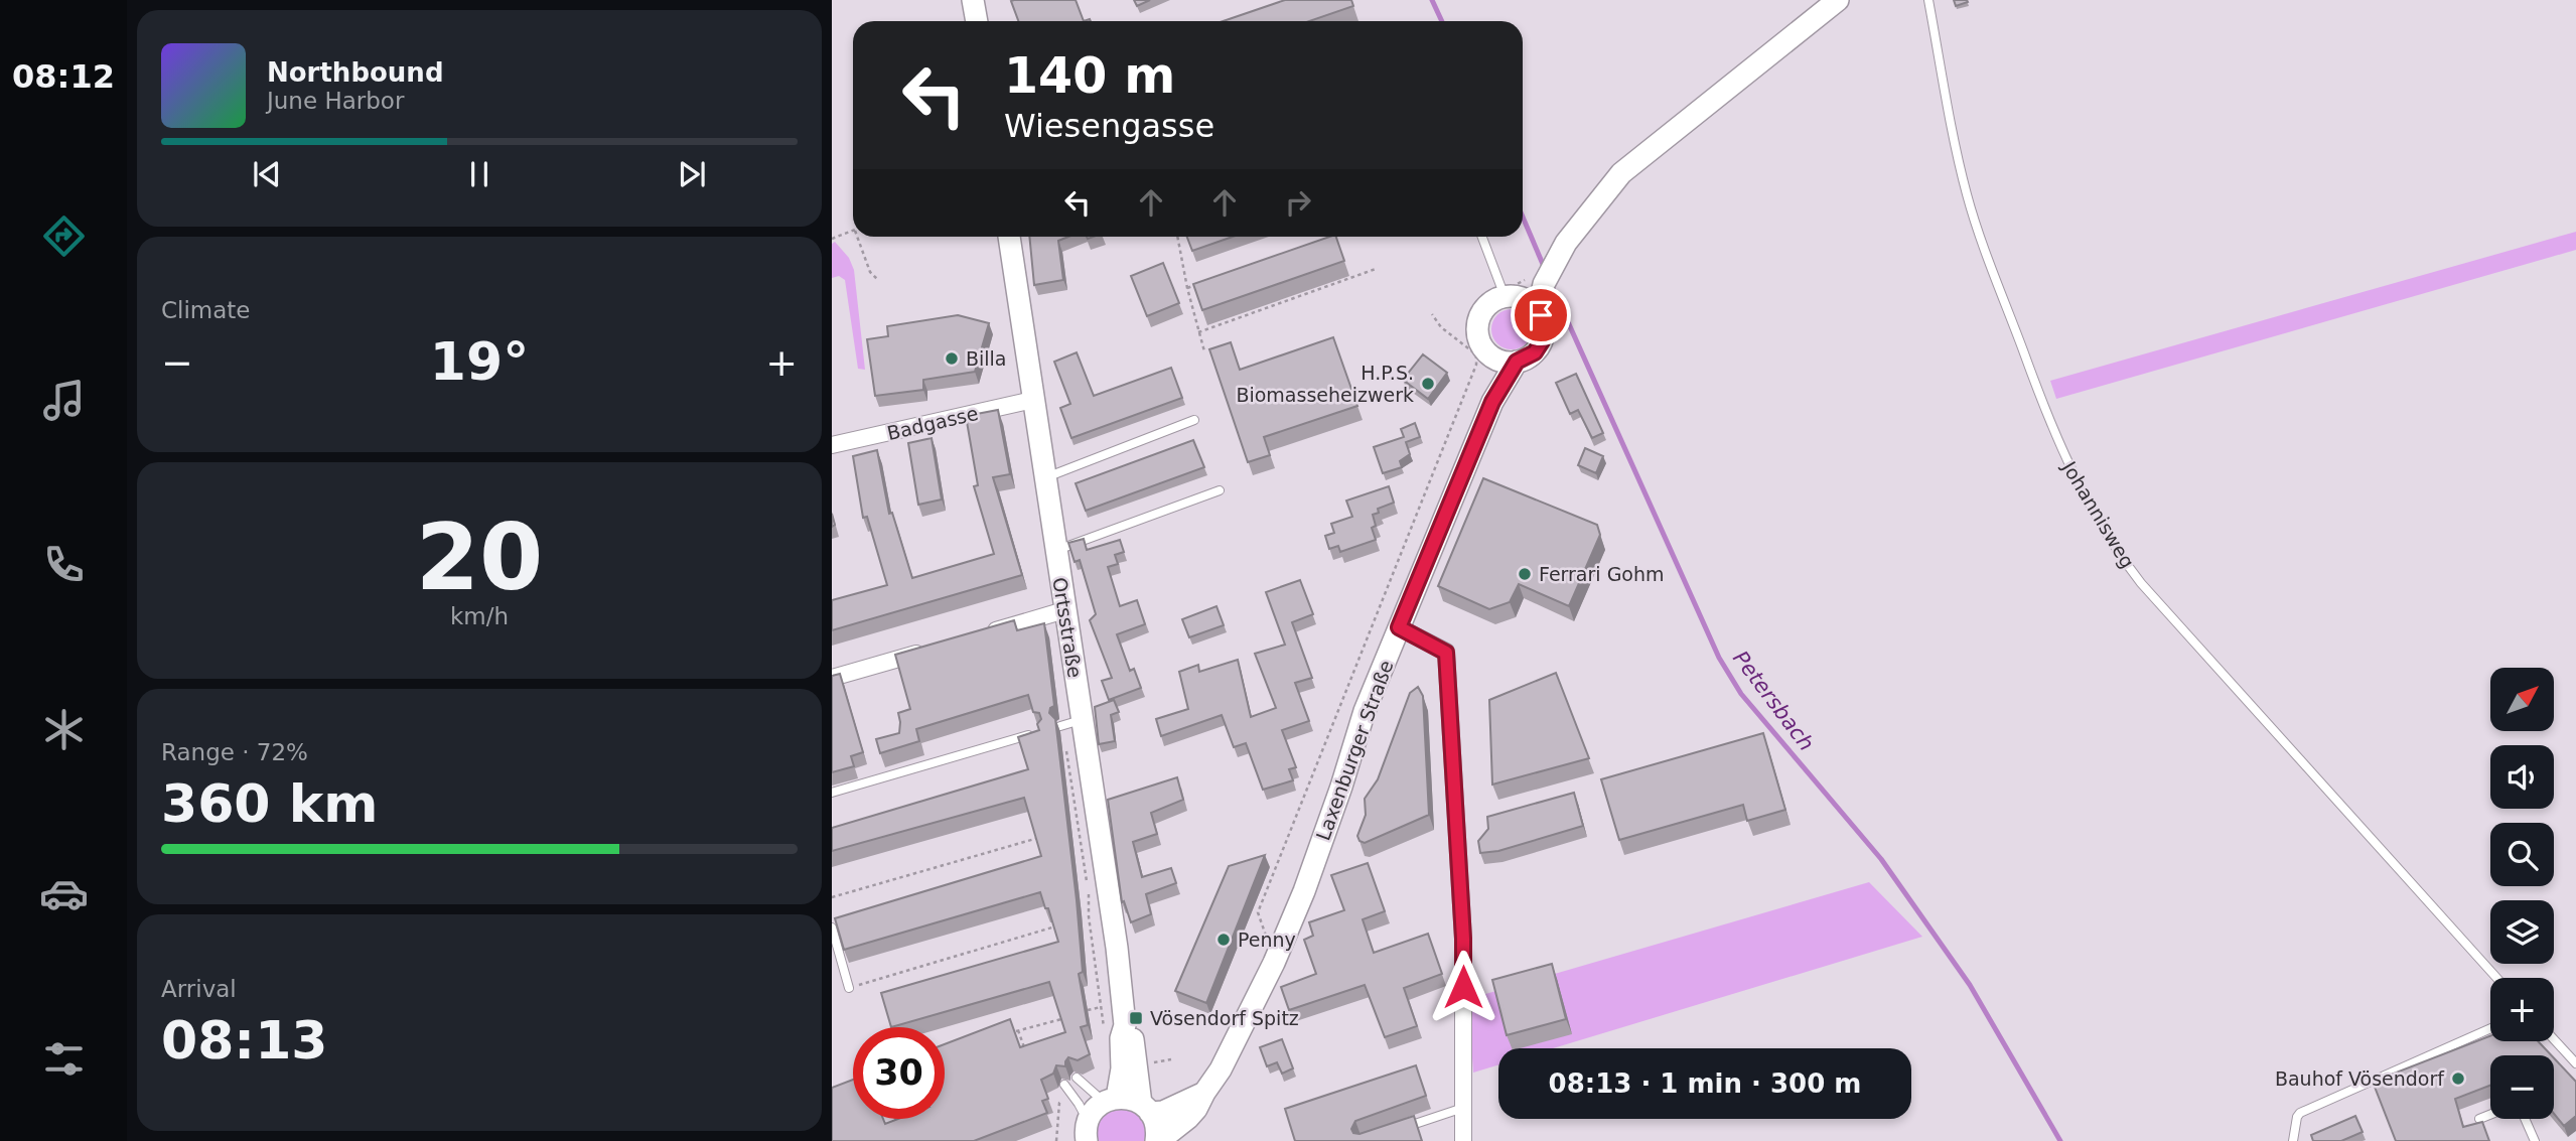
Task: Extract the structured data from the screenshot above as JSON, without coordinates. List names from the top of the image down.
{
  "streets": {
    "main road": ["Ortsstraße", "Laxenburger Straße"],
    "street": ["Badgasse"],
    "lane": ["Johannisweg"]
  },
  "crossings": [
    ["Badgasse", "Ortsstraße"],
    ["Ortsstraße", "Laxenburger Straße"]
  ],
  "water": ["Petersbach"],
  "places": {
    "other": [
      "Billa",
      "H.P.S. Biomasseheizwerk",
      "Ferrari Gohm",
      "Penny",
      "Bauhof Vösendorf"
    ],
    "transit": ["Vösendorf Spitz"]
  },
  "north": "top right",
  "page": {
    "tabs": "08:12",
    "turn": ["140 m", "Wiesengasse"],
    "song": ["Northbound", "June Harbor"],
    "tile": [
      "Climate",
      ["20", "km/h"],
      ["Range · 72%", "360 km"],
      ["Arrival", "08:13"]
    ],
    "heat": ["−", "19°", "+"],
    "map_buttons": ["+", "−"],
    "limit": "30",
    "trip": "08:13 · 1 min · 300 m"
  }
}
